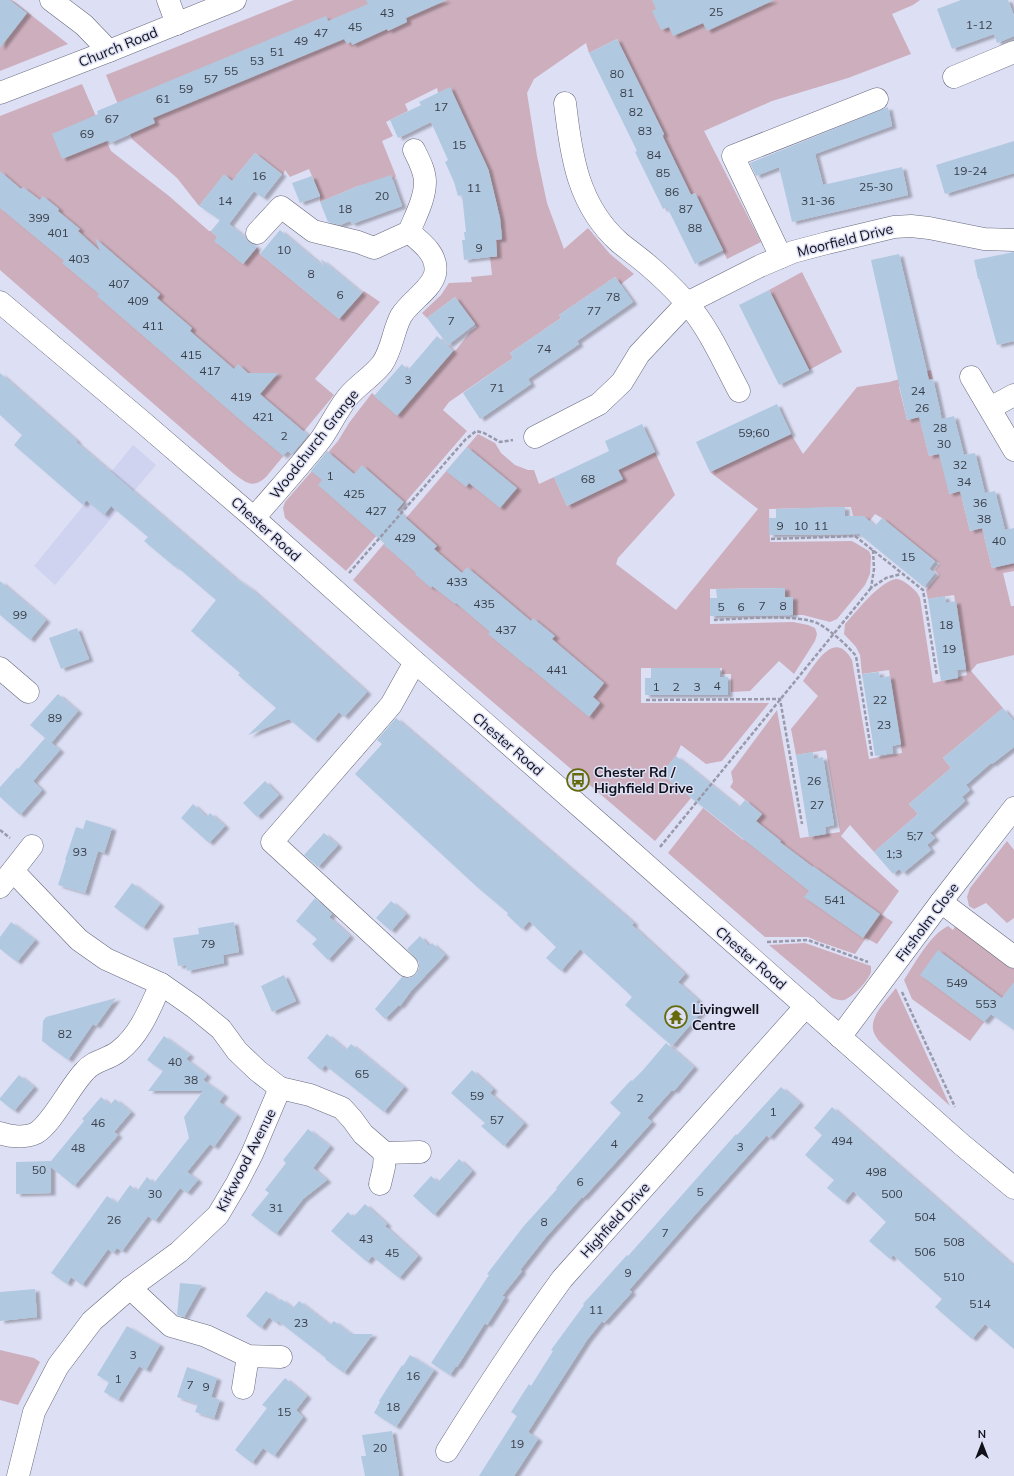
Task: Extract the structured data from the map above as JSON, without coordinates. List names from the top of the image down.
{
  "streets": {
    "main road": [
      "Church Road",
      "Moorfield Drive",
      "Woodchurch Grange",
      "Chester Road",
      "Firsholm Close",
      "Kirkwood Avenue",
      "Highfield Drive"
    ]
  },
  "crossings": [
    ["Woodchurch Grange", "Chester Road"],
    ["Chester Road", "Firsholm Close"],
    ["Chester Road", "Highfield Drive"]
  ],
  "places": {
    "bus stop": ["Chester Rd / Highfield Drive"],
    "temple": ["Livingwell Centre"]
  },
  "house_numbers": [
    "25",
    "43",
    "1-12",
    "45",
    "47",
    "49",
    "51",
    "53",
    "55",
    "80",
    "57",
    "59",
    "81",
    "61",
    "17",
    "82",
    "67",
    "83",
    "69",
    "15",
    "84",
    "19-24",
    "85",
    "16",
    "25-30",
    "11",
    "86",
    "20",
    "14",
    "31-36",
    "18",
    "87",
    "399",
    "88",
    "401",
    "9",
    "10",
    "403",
    "8",
    "407",
    "6",
    "78",
    "409",
    "77",
    "7",
    "411",
    "74",
    "415",
    "417",
    "3",
    "71",
    "24",
    "419",
    "26",
    "421",
    "28",
    "59;60",
    "2",
    "30",
    "32",
    "1",
    "68",
    "34",
    "425",
    "36",
    "427",
    "38",
    "9",
    "10",
    "11",
    "429",
    "40",
    "15",
    "433",
    "435",
    "7",
    "8",
    "5",
    "6",
    "99",
    "18",
    "437",
    "19",
    "441",
    "4",
    "1",
    "2",
    "3",
    "22",
    "89",
    "23",
    "26",
    "27",
    "5;7",
    "93",
    "1;3",
    "541",
    "79",
    "549",
    "553",
    "82",
    "40",
    "65",
    "38",
    "59",
    "2",
    "1",
    "57",
    "46",
    "494",
    "4",
    "3",
    "48",
    "50",
    "498",
    "6",
    "5",
    "30",
    "500",
    "31",
    "504",
    "26",
    "8",
    "7",
    "43",
    "508",
    "506",
    "45",
    "9",
    "510",
    "514",
    "11",
    "23",
    "3",
    "16",
    "1",
    "7",
    "9",
    "18",
    "15",
    "19",
    "20"
  ],
  "north": "top"
}
